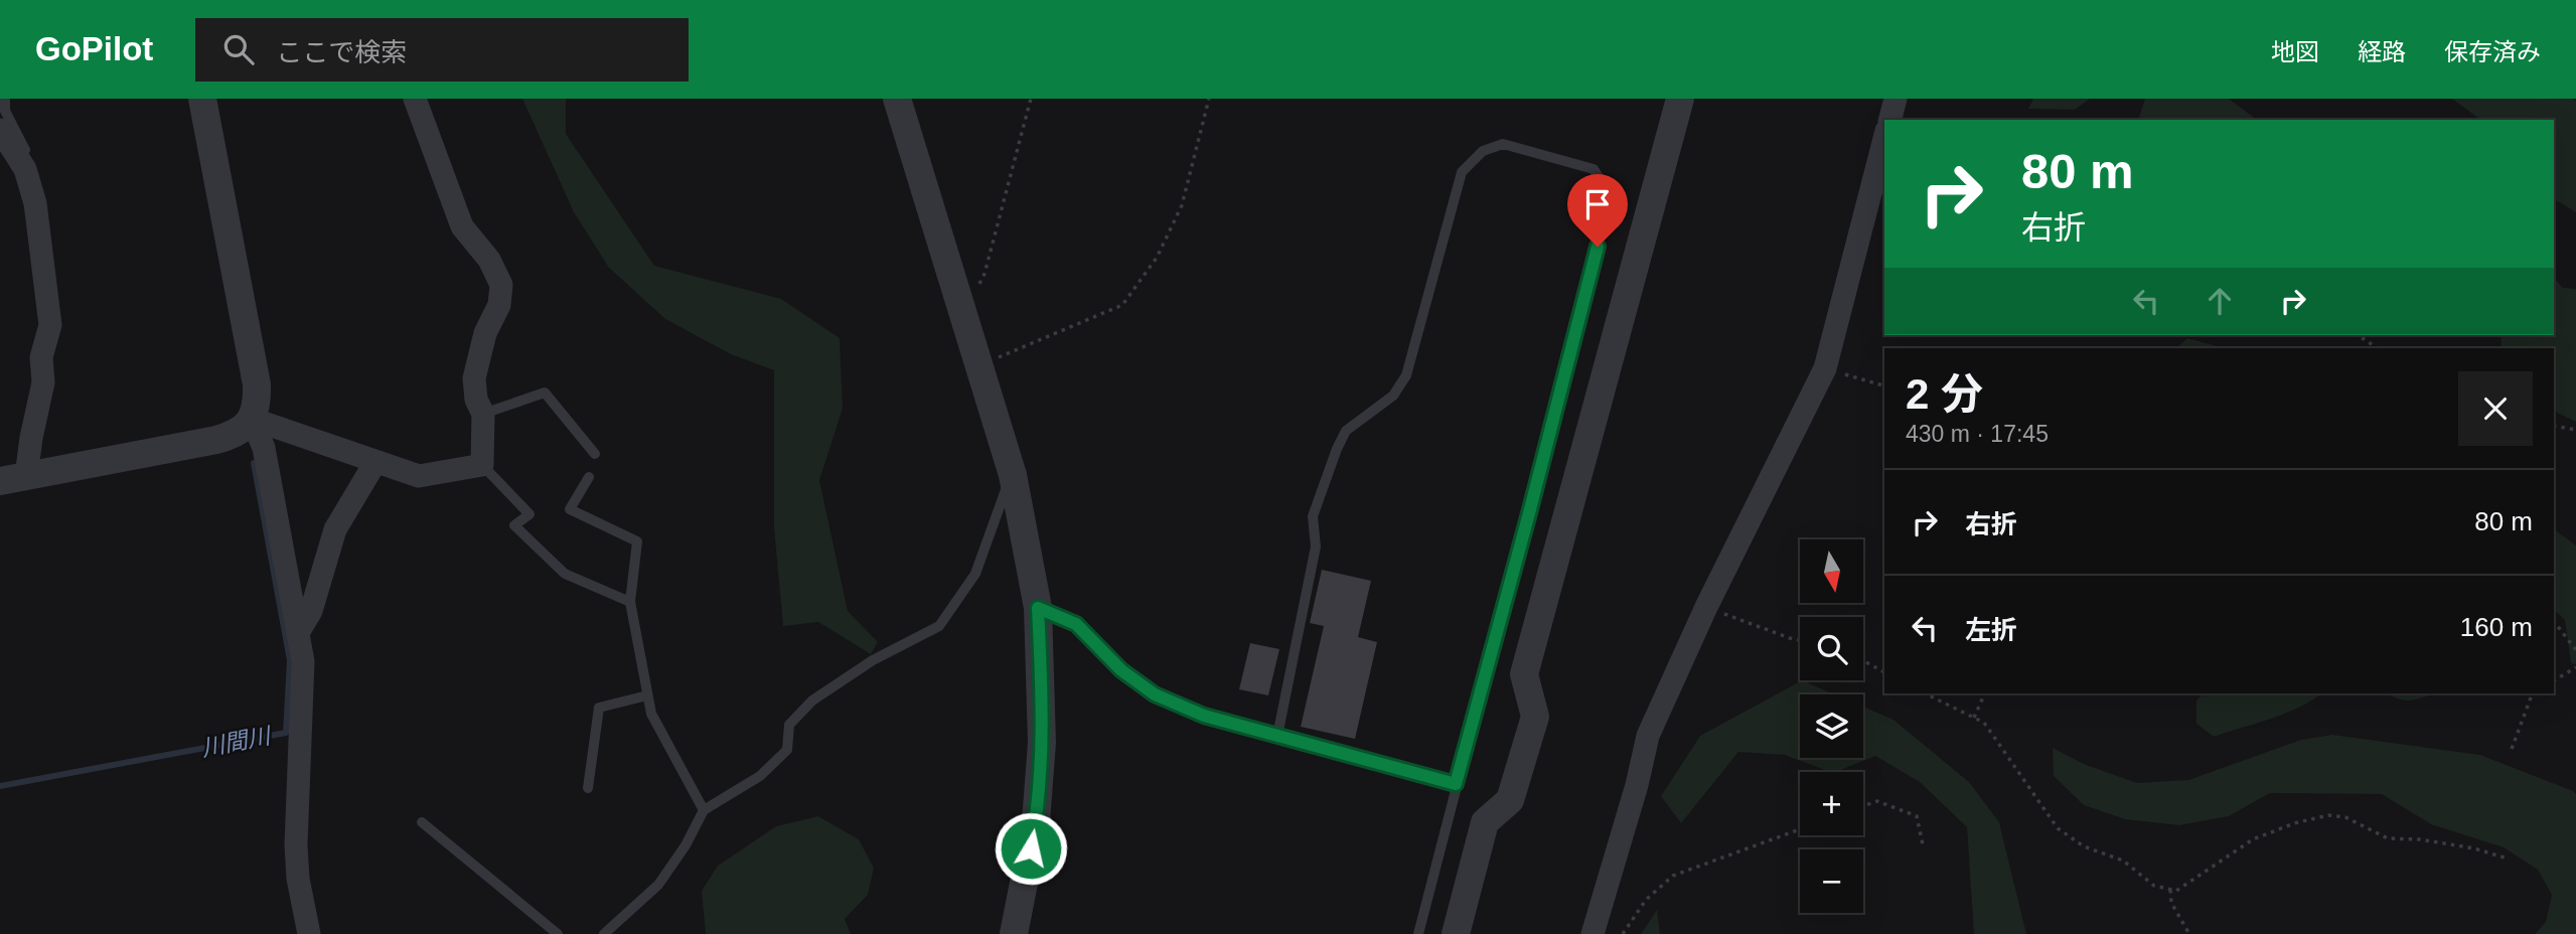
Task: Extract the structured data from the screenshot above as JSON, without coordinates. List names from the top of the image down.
{
  "water": ["川間川"],
  "north": "bottom",
  "page": {
    "header": "GoPilot",
    "search": "ここで検索",
    "nav": ["地図", "経路", "保存済み"],
    "turn": ["80 m", "右折"],
    "heading": ["2 分", "430 m · 17:45"],
    "list": [
      {
        "name": "右折",
        "value": "80 m"
      },
      {
        "name": "左折",
        "value": "160 m"
      }
    ],
    "map_buttons": ["+", "−"]
  }
}
